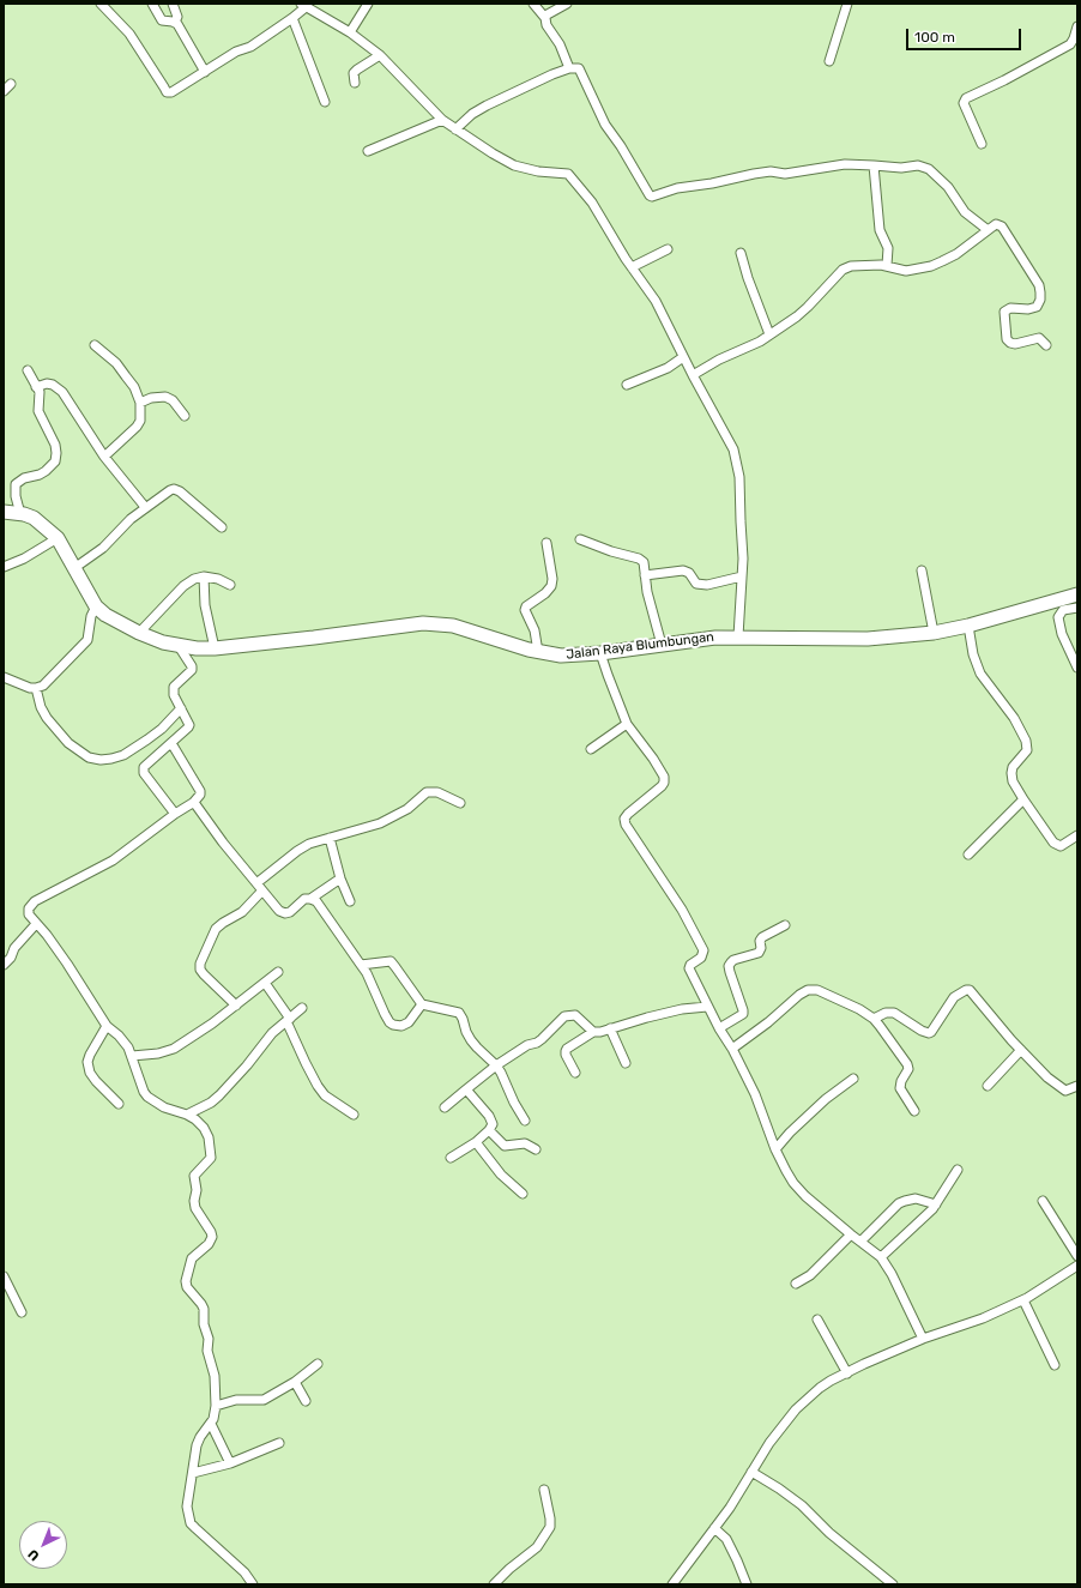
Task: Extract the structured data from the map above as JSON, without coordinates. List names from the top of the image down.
{
  "streets": {
    "main road": ["Jalan Raya Blumbungan"]
  },
  "scale_bar": "100 m",
  "north": "bottom left"
}
